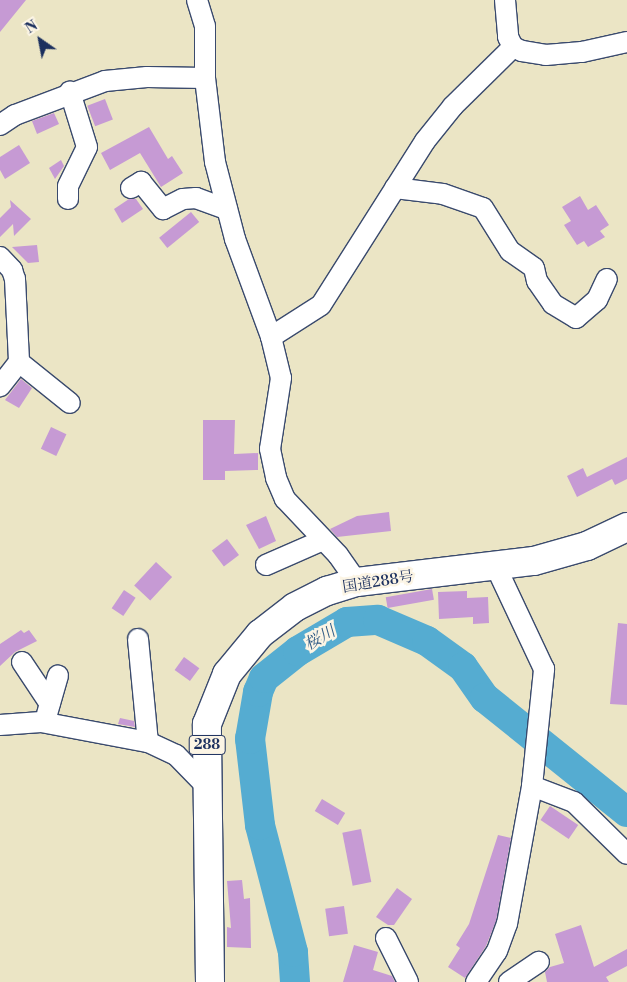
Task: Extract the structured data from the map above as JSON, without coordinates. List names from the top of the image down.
{
  "streets": {
    "highway": ["国道288号", "288"]
  },
  "water": ["桜川"],
  "north": "top left"
}
